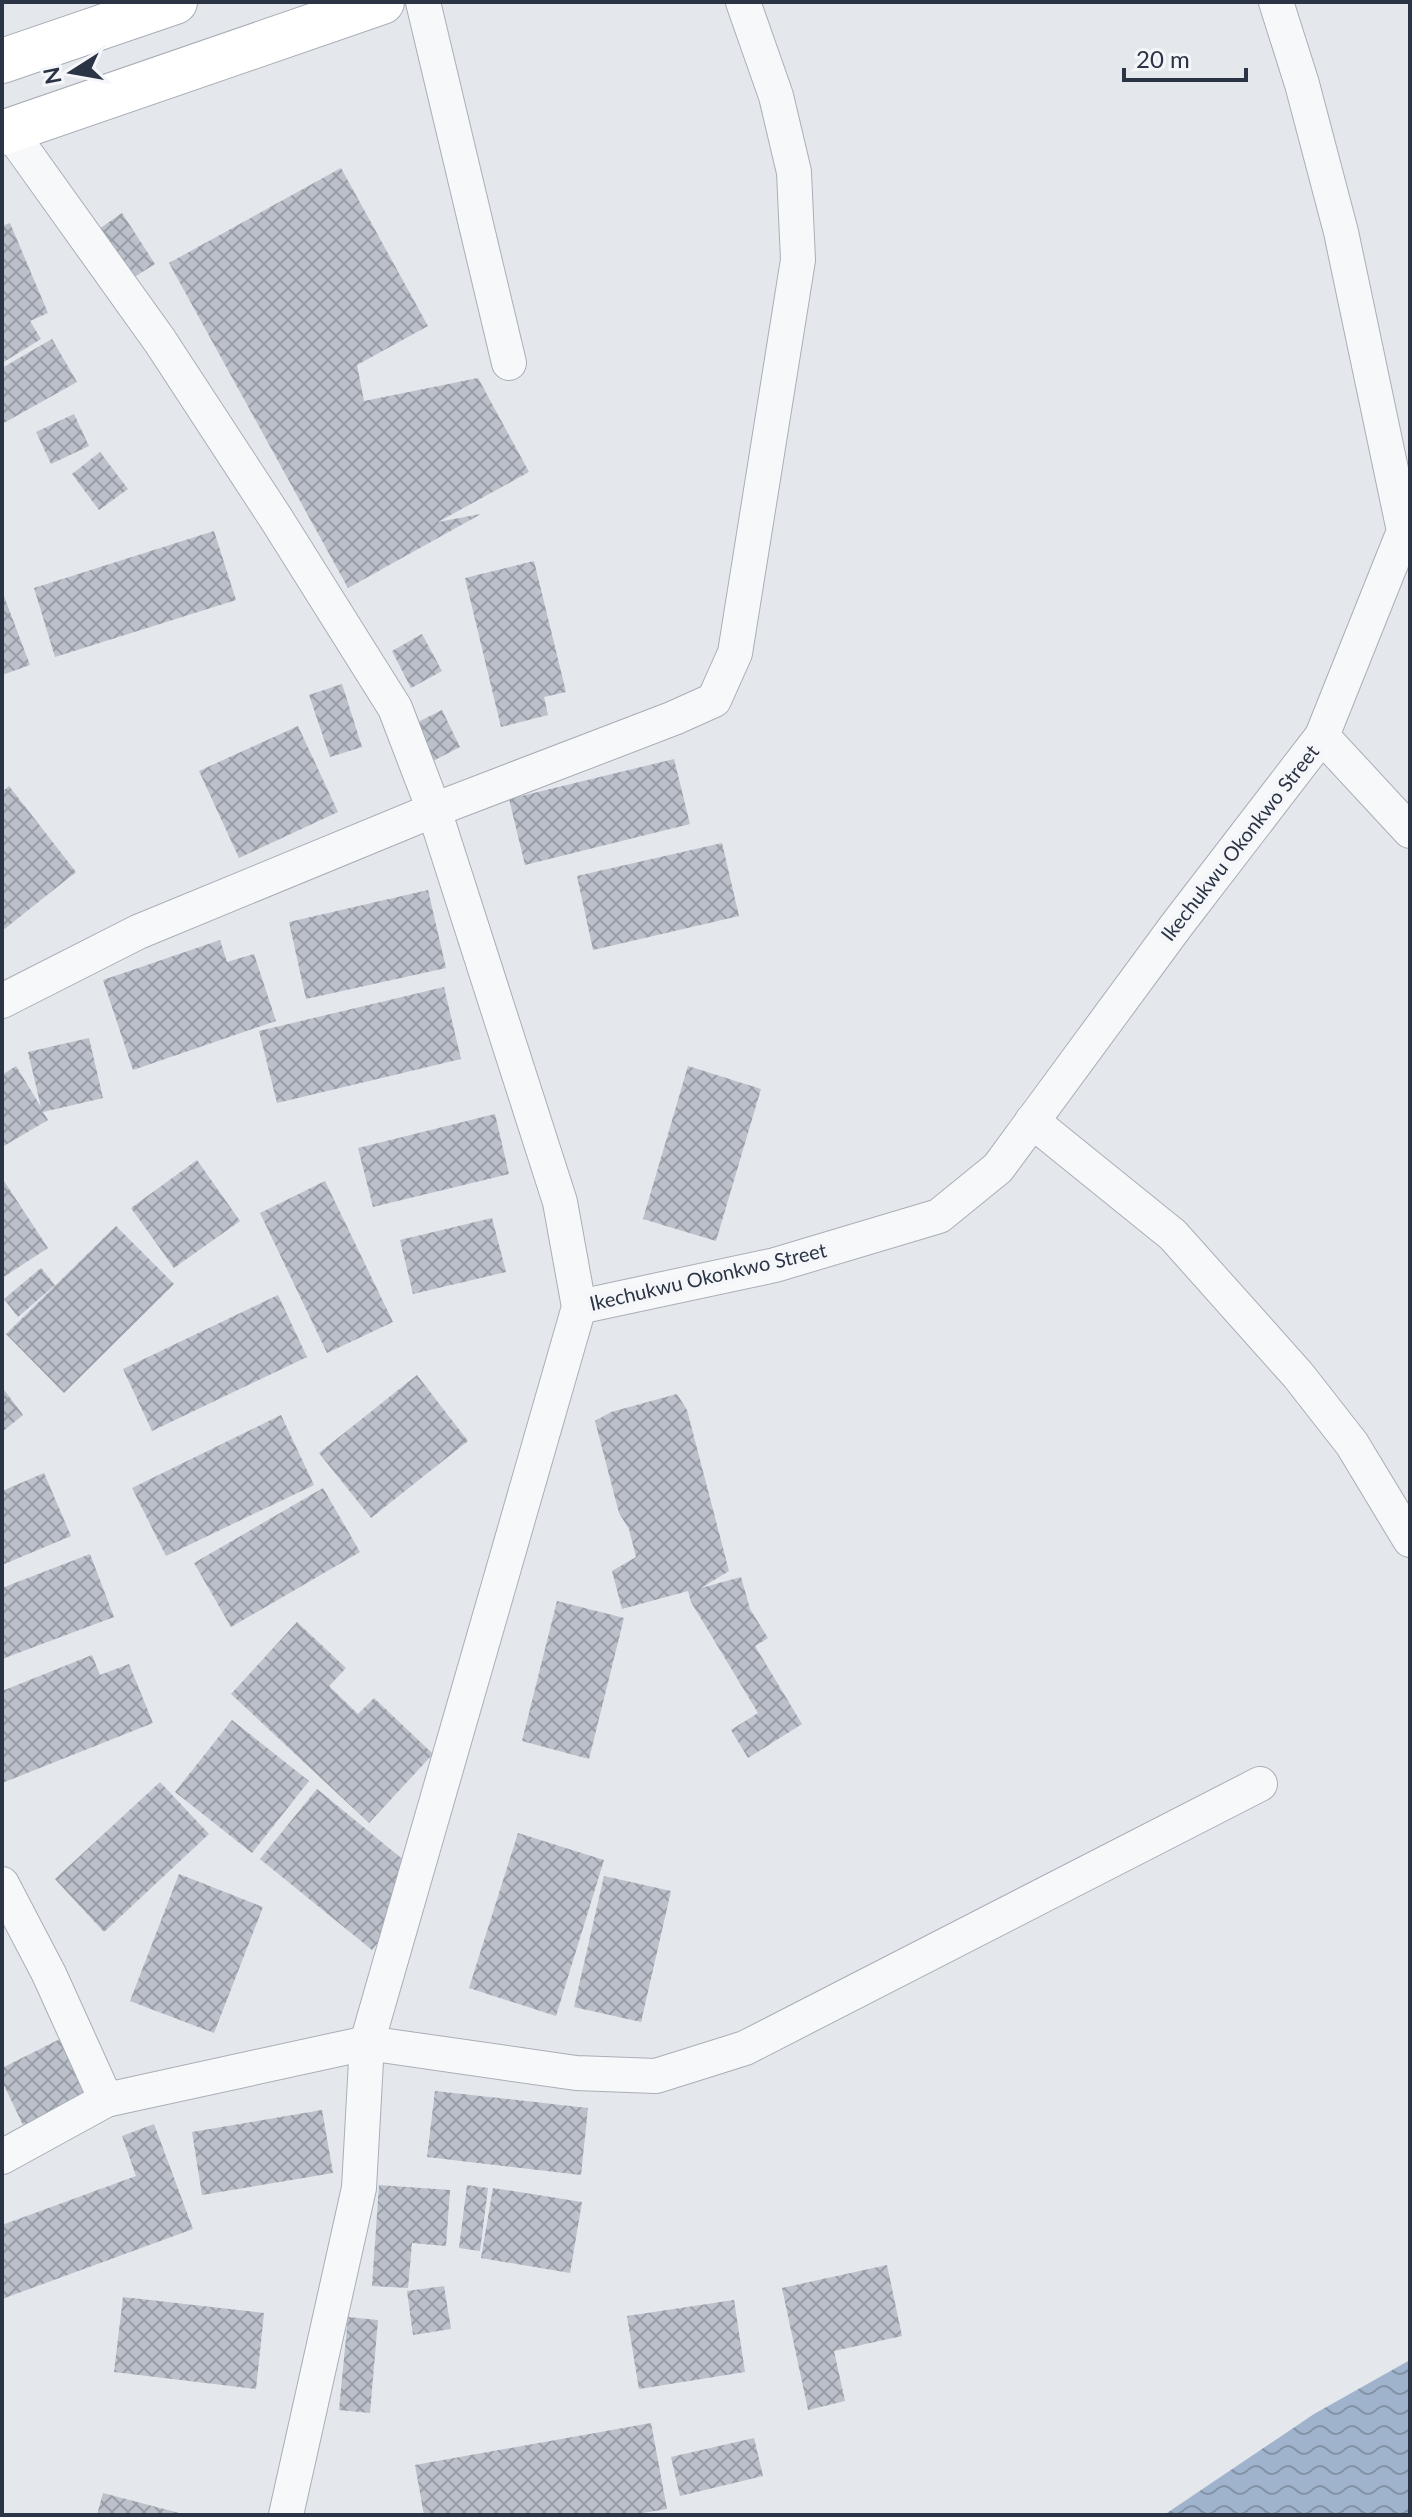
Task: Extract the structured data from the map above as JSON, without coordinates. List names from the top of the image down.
{
  "streets": {
    "street": ["Ikechukwu Okonkwo Street"]
  },
  "scale_bar": "20 m",
  "north": "left"
}
